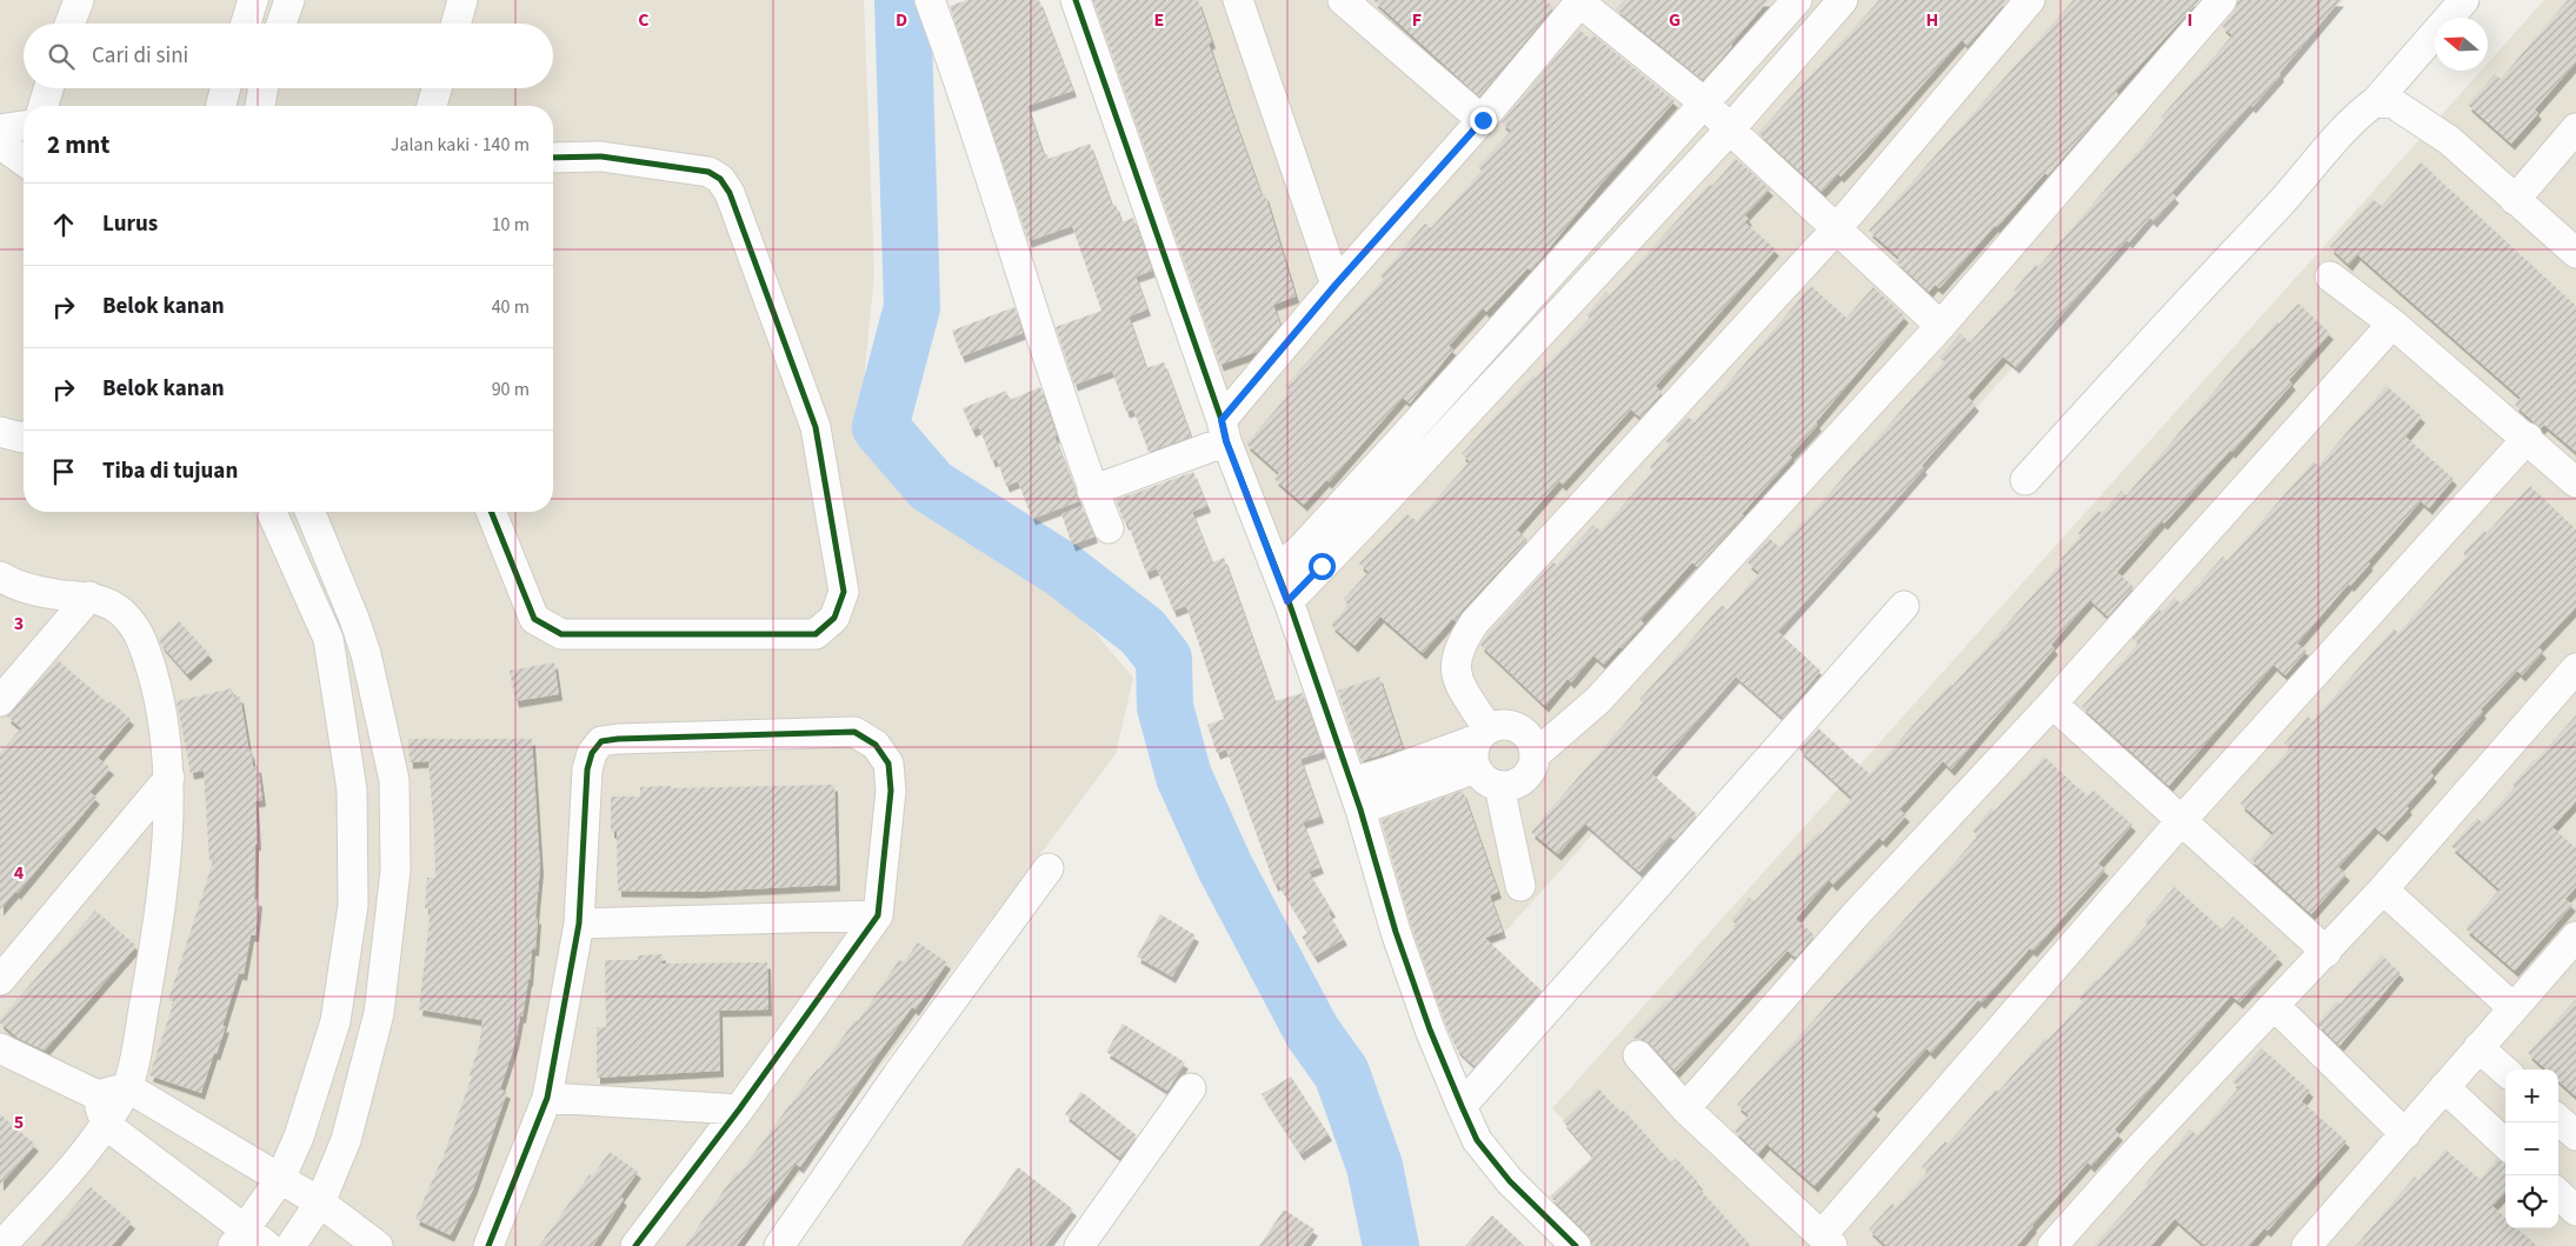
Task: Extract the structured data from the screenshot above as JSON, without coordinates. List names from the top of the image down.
{
  "north": "left",
  "page": {
    "search": "Cari di sini",
    "heading": ["2 mnt", "Jalan kaki · 140 m"],
    "list": [
      ["Lurus", "10 m"],
      ["Belok kanan", "40 m"],
      ["Belok kanan", "90 m"],
      "Tiba di tujuan"
    ],
    "map_buttons": ["+", "−"]
  },
  "grid": {
    "columns": [
      "C",
      "D",
      "E",
      "F",
      "G",
      "H",
      "I"
    ],
    "rows": ["3", "4", "5"]
  }
}
